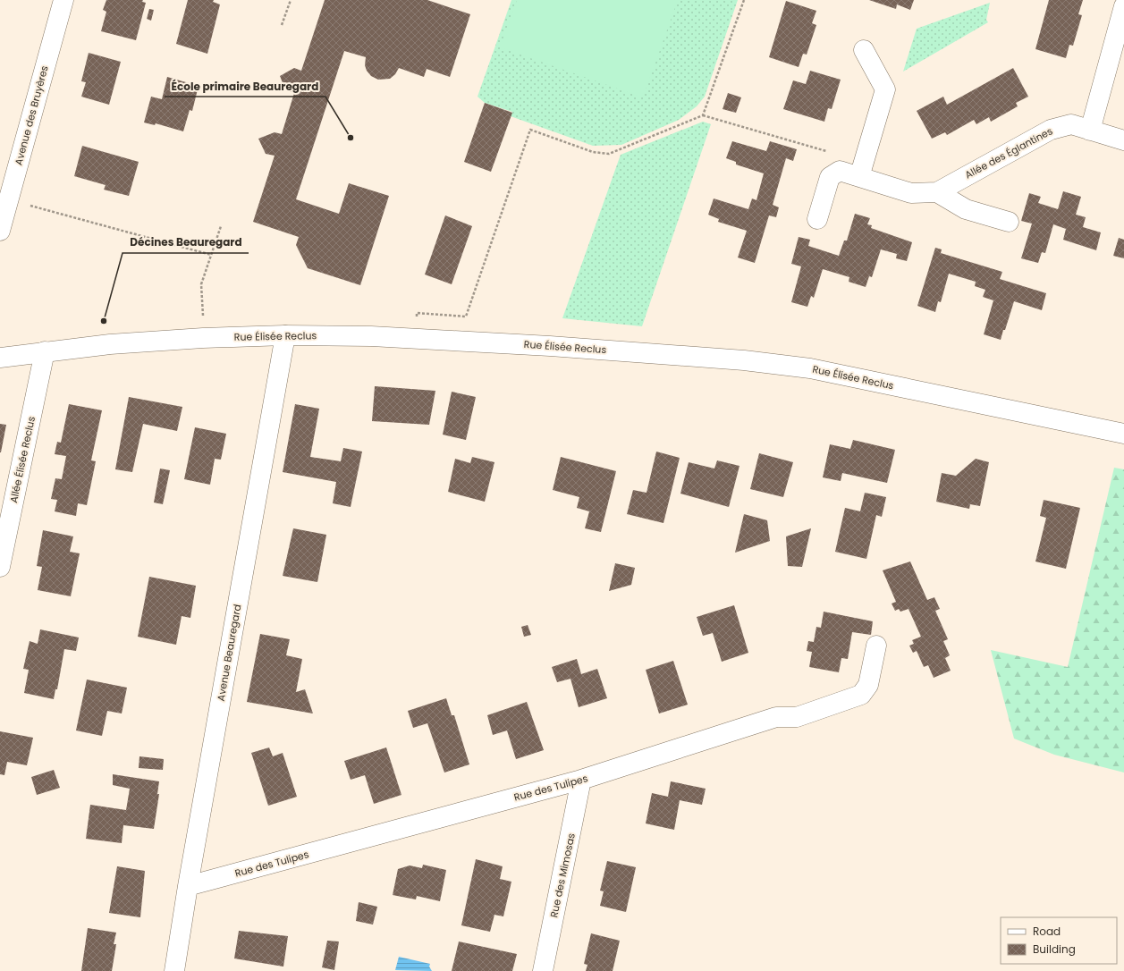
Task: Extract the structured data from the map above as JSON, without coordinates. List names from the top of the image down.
{
  "streets": {
    "street": [
      "Avenue des Bruyères",
      "Allée des Églantines",
      "Rue Élisée Reclus",
      "Allée Élisée Reclus",
      "Avenue Beauregard",
      "Rue des Tulipes",
      "Rue des Mimosas"
    ]
  },
  "crossings": [
    ["Rue Élisée Reclus", "Allée Élisée Reclus"],
    ["Rue Élisée Reclus", "Avenue Beauregard"],
    ["Avenue Beauregard", "Rue des Tulipes"],
    ["Rue des Tulipes", "Rue des Mimosas"]
  ],
  "places": ["École primaire Beauregard", "Décines Beauregard"],
  "legend": ["Road", "Building"]
}
